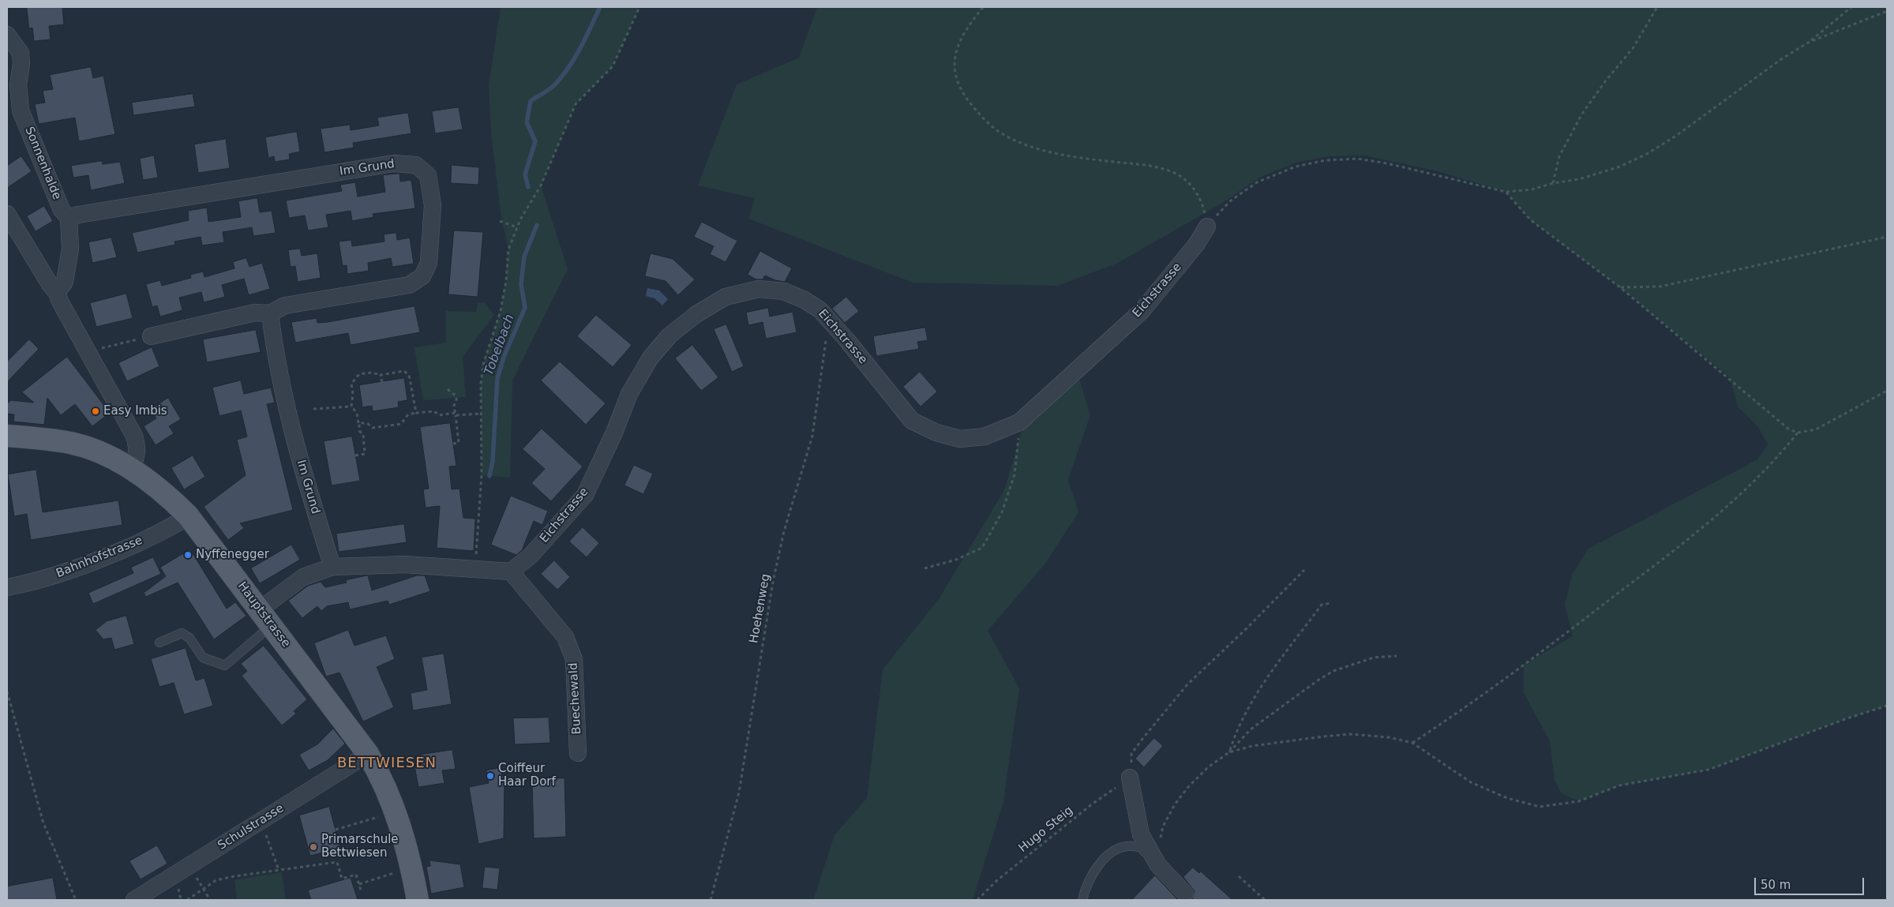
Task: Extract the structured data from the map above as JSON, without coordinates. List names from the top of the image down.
{
  "streets": {
    "main road": ["Hauptstrasse"],
    "street": [
      "Sonnenhalde",
      "Im Grund",
      "Eichstrasse",
      "Bahnhofstrasse",
      "Buechewald",
      "Schulstrasse"
    ],
    "path": ["Hoehenweg", "Hugo Steig"]
  },
  "crossings": [
    ["Sonnenhalde", "Im Grund"],
    ["Eichstrasse", "Hoehenweg"],
    ["Eichstrasse", "Buechewald"],
    ["Bahnhofstrasse", "Hauptstrasse"],
    ["Hauptstrasse", "Schulstrasse"]
  ],
  "districts": ["BETTWIESEN"],
  "water": ["Tobelbach"],
  "places": [
    "Easy Imbis",
    "Nyffenegger",
    "Coiffeur Haar Dorf",
    "Primarschule Bettwiesen"
  ],
  "scale_bar": "50 m"
}
